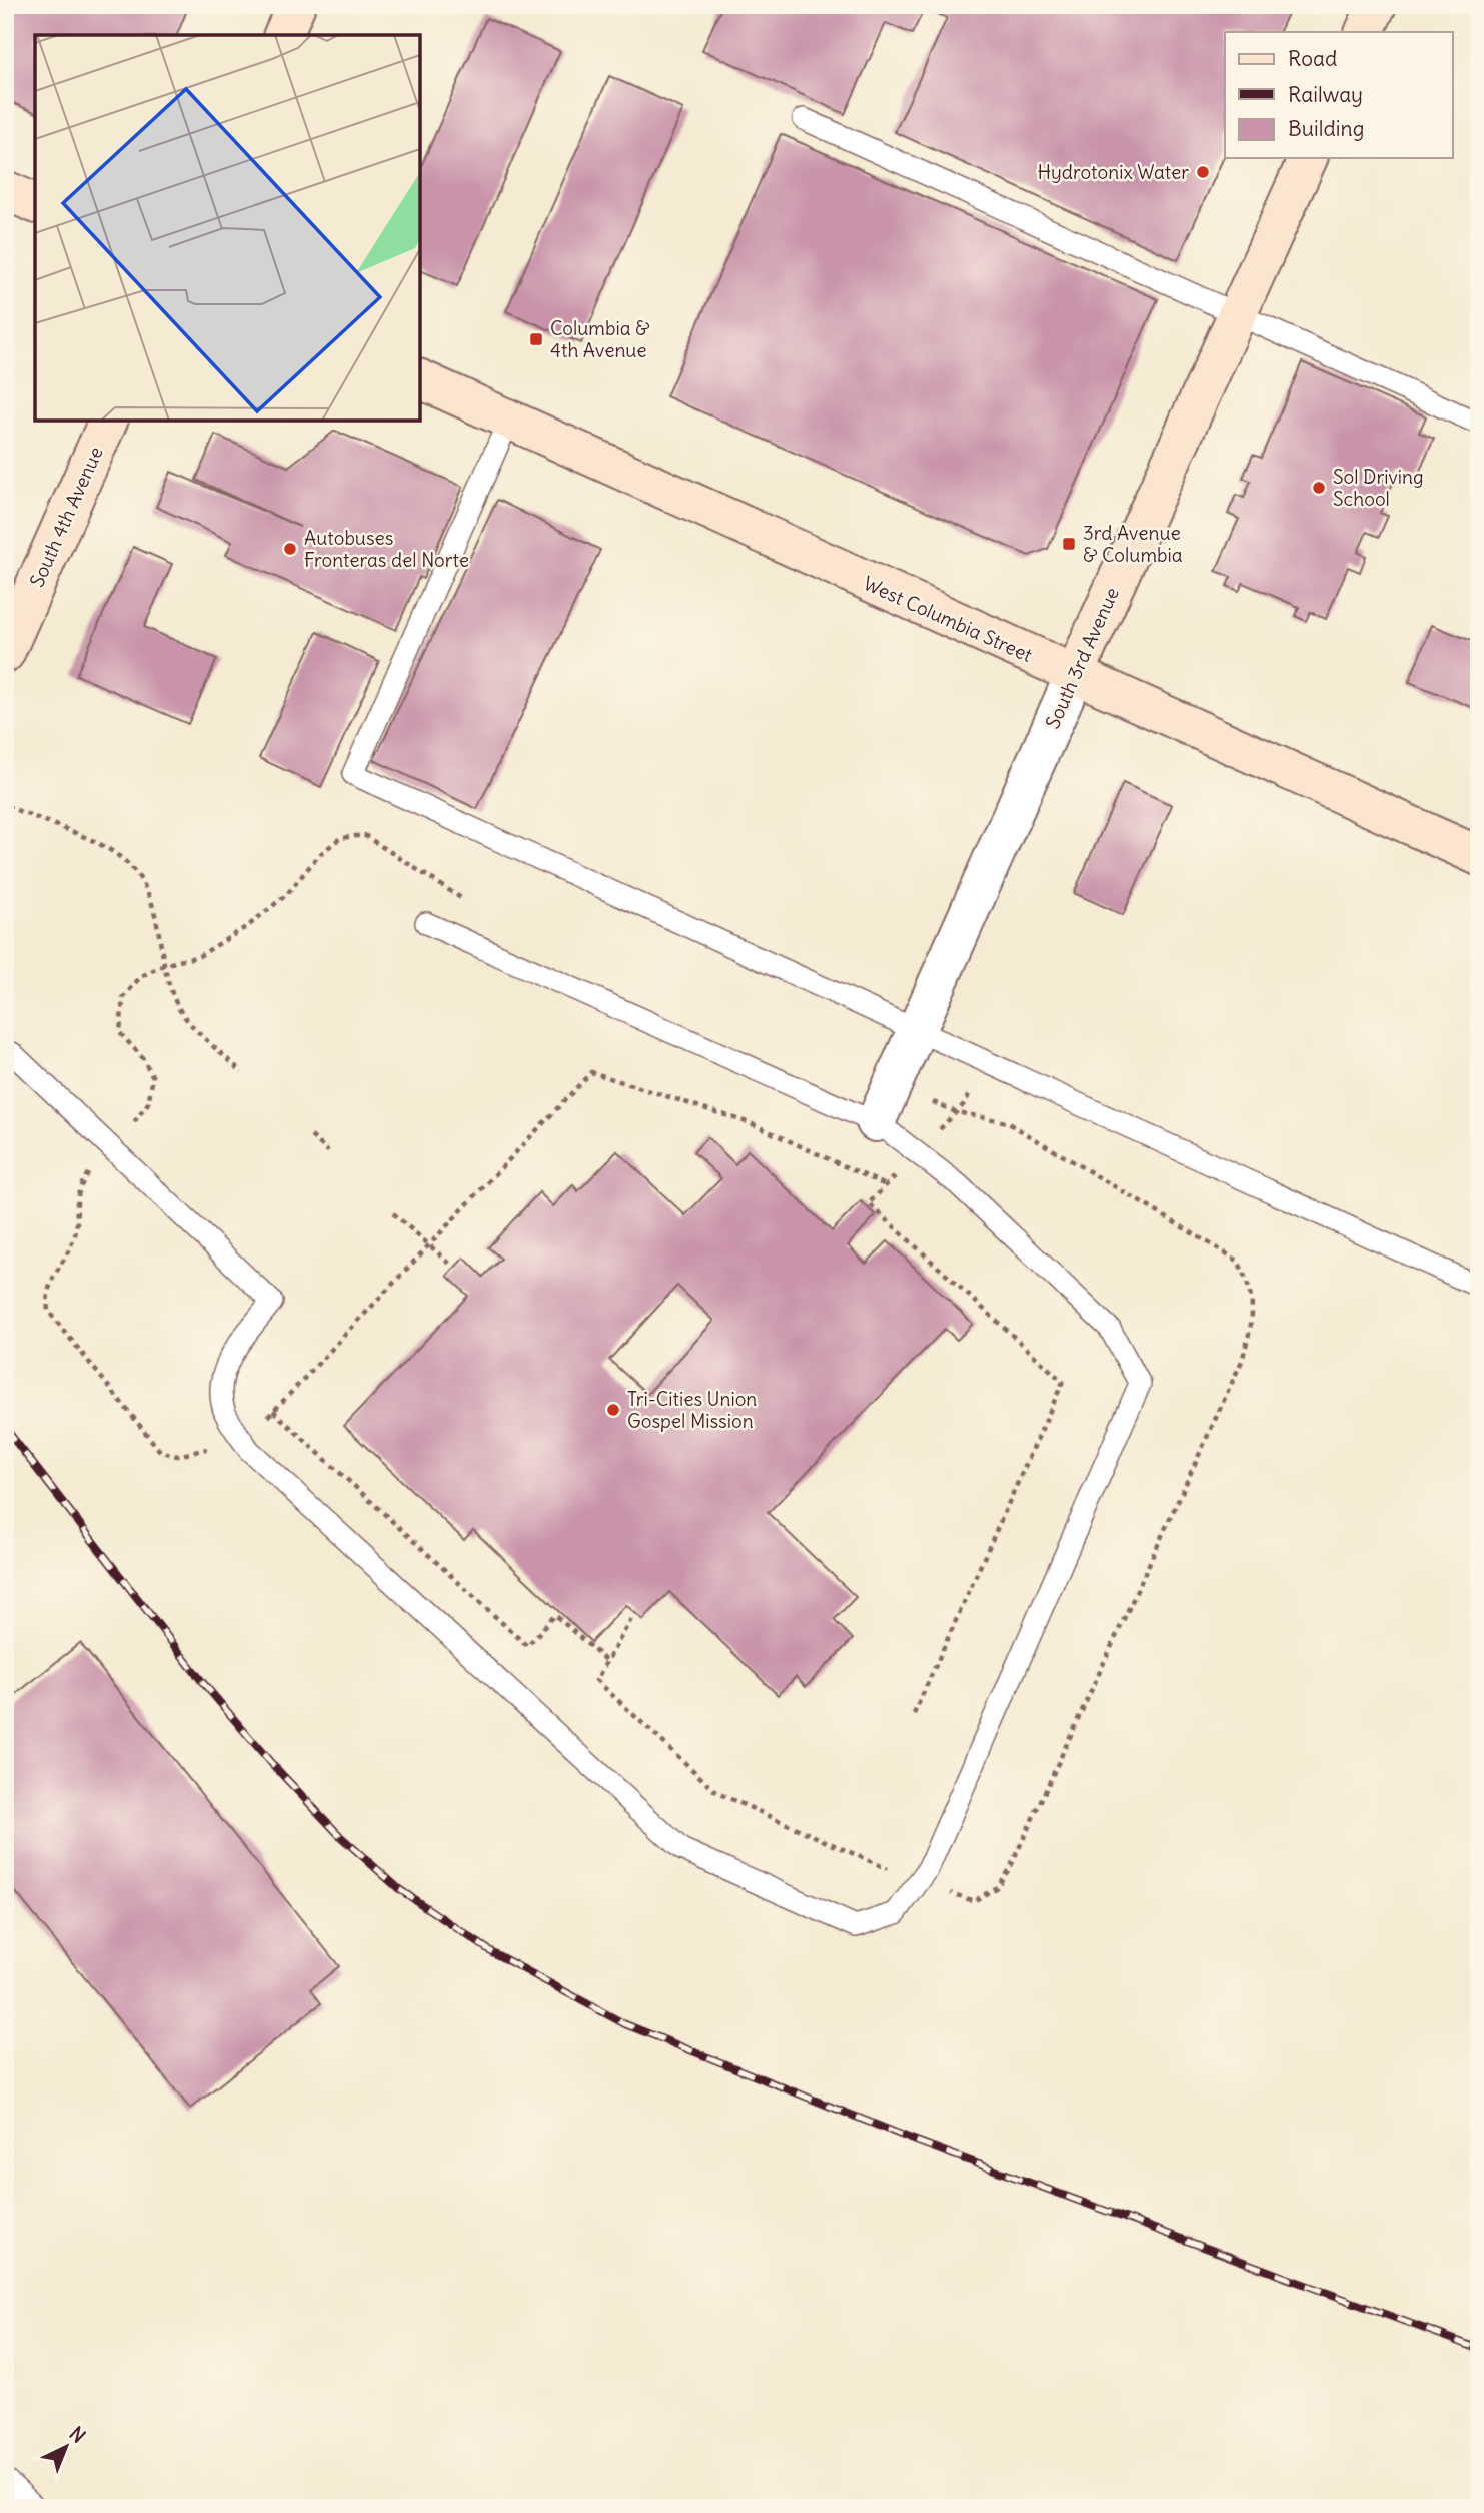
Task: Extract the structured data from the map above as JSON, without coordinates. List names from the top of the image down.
{
  "streets": {
    "street": ["South 4th Avenue", "West Columbia Street", "South 3rd Avenue"]
  },
  "crossings": [
    ["West Columbia Street", "South 3rd Avenue"]
  ],
  "places": {
    "other": [
      "Hydrotonix Water",
      "Sol Driving School",
      "Autobuses Fronteras del Norte",
      "Tri-Cities Union Gospel Mission"
    ],
    "transit": ["Columbia & 4th Avenue", "3rd Avenue & Columbia"]
  },
  "legend": ["Road", "Railway", "Building"],
  "north": "top right"
}
